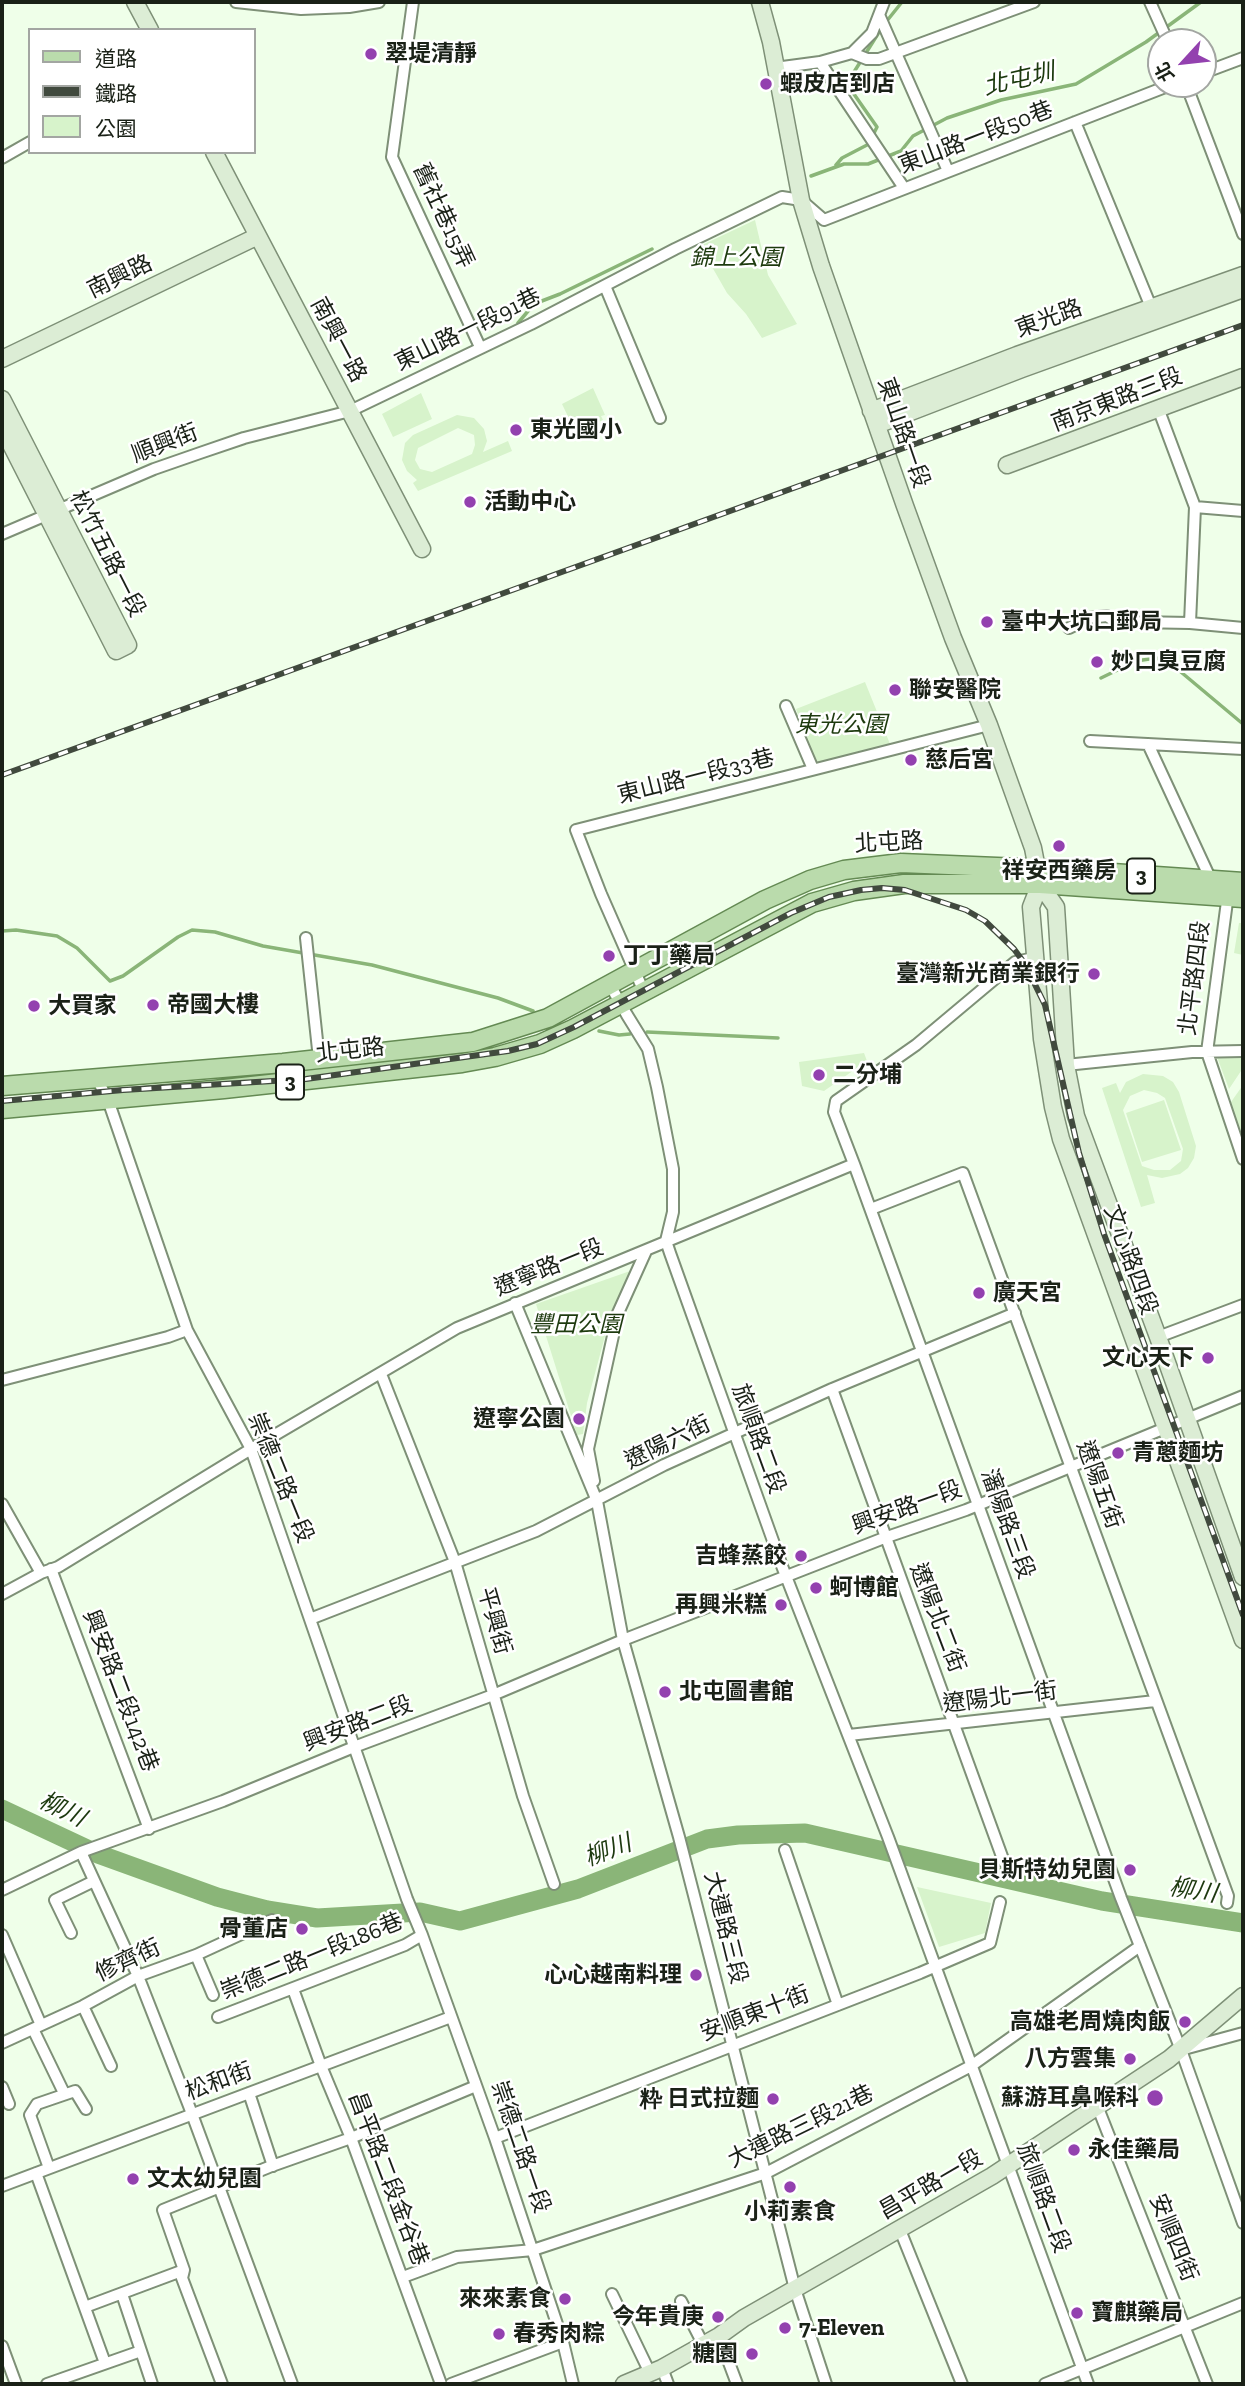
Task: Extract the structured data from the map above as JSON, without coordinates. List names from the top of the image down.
{
  "streets": {
    "main road": ["北屯路", "3"],
    "street": [
      "東山路一段50巷",
      "舊社巷15弄",
      "南興路",
      "東光路",
      "東山路一段91巷",
      "南興一路",
      "南京東路三段",
      "東山路一段",
      "順興街",
      "松竹五路一段",
      "東山路一段33巷",
      "北平路四段",
      "文心路四段",
      "遼寧路一段",
      "旅順路二段",
      "遼陽六街",
      "崇德二路一段",
      "遼陽五街",
      "興安路一段",
      "瀋陽路三段",
      "遼陽北二街",
      "平興街",
      "興安路二段142巷",
      "遼陽北一街",
      "興安路二段",
      "大連路三段",
      "崇德二路一段186巷",
      "修齊街",
      "安順東十街",
      "松和街",
      "大連路三段21巷",
      "昌平路二段金谷巷",
      "昌平路一段",
      "安順四街"
    ]
  },
  "crossings": [
    ["東山路一段50巷", "東山路一段91巷"],
    ["東山路一段50巷", "東山路一段"],
    ["舊社巷15弄", "東山路一段91巷"],
    ["南興路", "南興一路"],
    ["東光路", "東山路一段"],
    ["東山路一段91巷", "南興一路"],
    ["東山路一段91巷", "東山路一段"],
    ["東山路一段91巷", "順興街"],
    ["南興一路", "順興街"],
    ["東山路一段", "東山路一段33巷"],
    ["東山路一段", "北屯路"],
    ["東山路一段", "文心路四段"],
    ["順興街", "松竹五路一段"],
    ["東山路一段33巷", "北屯路"],
    ["北屯路", "北平路四段"],
    ["北屯路", "文心路四段"],
    ["北屯路", "崇德二路一段"],
    ["文心路四段", "興安路一段"],
    ["遼寧路一段", "旅順路二段"],
    ["遼寧路一段", "崇德二路一段"],
    ["遼寧路一段", "瀋陽路三段"],
    ["遼寧路一段", "平興街"],
    ["遼寧路一段", "興安路二段142巷"],
    ["旅順路二段", "遼陽六街"],
    ["旅順路二段", "興安路一段"],
    ["旅順路二段", "遼陽北一街"],
    ["旅順路二段", "安順東十街"],
    ["旅順路二段", "大連路三段21巷"],
    ["旅順路二段", "昌平路一段"],
    ["遼陽六街", "崇德二路一段"],
    ["遼陽六街", "遼陽五街"],
    ["遼陽六街", "瀋陽路三段"],
    ["遼陽六街", "遼陽北二街"],
    ["遼陽六街", "平興街"],
    ["崇德二路一段", "興安路二段"],
    ["崇德二路一段", "崇德二路一段186巷"],
    ["崇德二路一段", "安順東十街"],
    ["崇德二路一段", "松和街"],
    ["崇德二路一段", "大連路三段21巷"],
    ["遼陽五街", "興安路一段"],
    ["遼陽五街", "瀋陽路三段"],
    ["遼陽五街", "遼陽北一街"],
    ["興安路一段", "瀋陽路三段"],
    ["興安路一段", "遼陽北二街"],
    ["興安路一段", "興安路二段"],
    ["興安路一段", "大連路三段"],
    ["瀋陽路三段", "遼陽北一街"],
    ["瀋陽路三段", "大連路三段21巷"],
    ["遼陽北二街", "遼陽北一街"],
    ["平興街", "興安路二段"],
    ["興安路二段142巷", "興安路二段"],
    ["興安路二段", "大連路三段"],
    ["大連路三段", "安順東十街"],
    ["大連路三段", "大連路三段21巷"],
    ["大連路三段", "昌平路一段"],
    ["崇德二路一段186巷", "昌平路二段金谷巷"],
    ["松和街", "昌平路二段金谷巷"],
    ["大連路三段21巷", "昌平路二段金谷巷"],
    ["昌平路一段", "安順四街"]
  ],
  "water": ["北屯圳", "柳川"],
  "parks": ["錦上公園", "東光公園", "豐田公園"],
  "places": [
    "翠堤清靜",
    "蝦皮店到店",
    "東光國小",
    "活動中心",
    "臺中大坑口郵局",
    "妙口臭豆腐",
    "聯安醫院",
    "慈后宮",
    "祥安西藥房",
    "丁丁藥局",
    "臺灣新光商業銀行",
    "帝國大樓",
    "大買家",
    "二分埔",
    "廣天宮",
    "文心天下",
    "遼寧公園",
    "青蔥麵坊",
    "吉蜂蒸餃",
    "蚵博館",
    "再興米糕",
    "北屯圖書館",
    "貝斯特幼兒園",
    "骨董店",
    "心心越南料理",
    "高雄老周燒肉飯",
    "八方雲集",
    "蘇游耳鼻喉科",
    "粋 日式拉麵",
    "永佳藥局",
    "文太幼兒園",
    "小莉素食",
    "來來素食",
    "寶麒藥局",
    "今年貴庚",
    "7-Eleven",
    "春秀肉粽",
    "糖園"
  ],
  "legend": ["道路", "鐵路", "公園"],
  "north": "bottom left"
}
